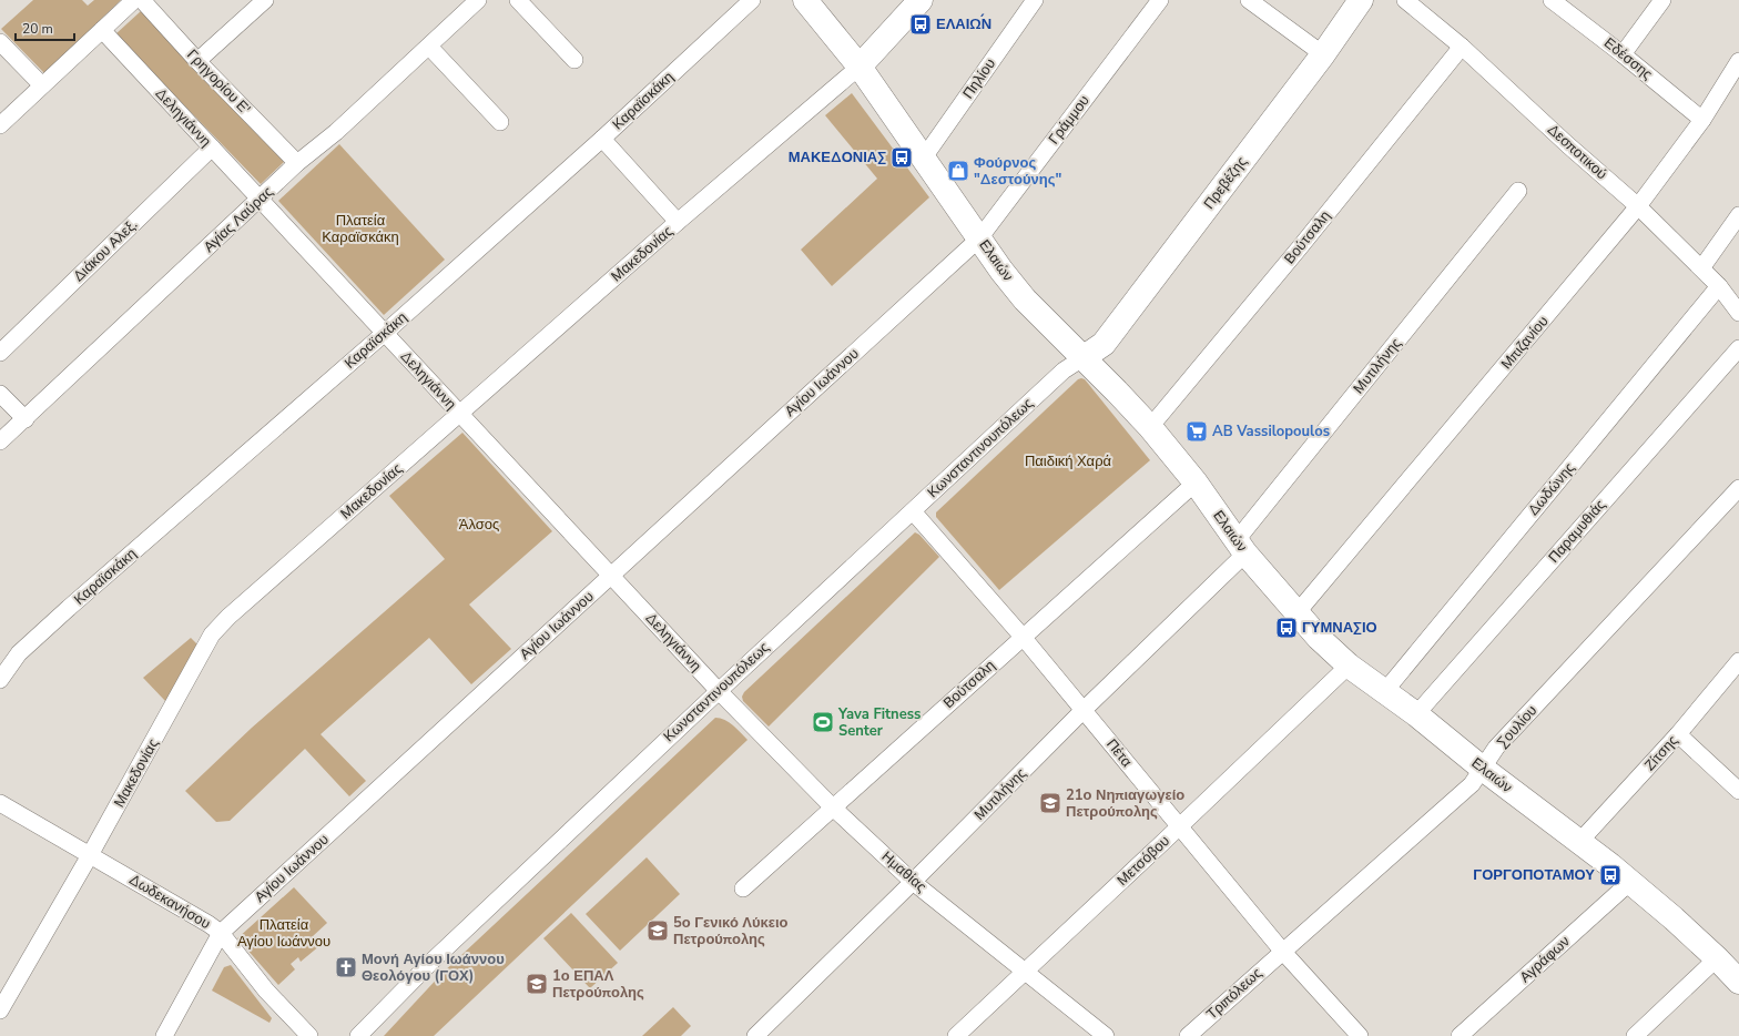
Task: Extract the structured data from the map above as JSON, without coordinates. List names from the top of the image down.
{
  "streets": {
    "street": [
      "Εδέσσης",
      "Πηλίου",
      "Γρηγορίου Ε'",
      "Καραϊσκάκη",
      "Δεληγιάννη",
      "Γράμμου",
      "Δεσποτικού",
      "Πρεβέζης",
      "Αγίας Λαύρας",
      "Βούτσαλη",
      "Διάκου Αλεξ.",
      "Μακεδονίας",
      "Ελαιών",
      "Μπιζανίου",
      "Μυτιλήνης",
      "Αγίου Ιωάννου",
      "Κωνσταντινουπόλεως",
      "Δωδώνης",
      "Παραμυθιάς",
      "Σουλίου",
      "Πέτα",
      "Ζίτσης",
      "Μετσόβου",
      "Ημαθίας",
      "Δωδεκανήσου",
      "Αγράφων",
      "Τριπόλεως"
    ]
  },
  "crossings": [
    ["Εδέσσης", "Μπιζανίου"],
    ["Πηλίου", "Ελαιών"],
    ["Γρηγορίου Ε'", "Αγίας Λαύρας"],
    ["Καραϊσκάκη", "Δεληγιάννη"],
    ["Δεληγιάννη", "Αγίας Λαύρας"],
    ["Δεληγιάννη", "Διάκου Αλεξ."],
    ["Δεληγιάννη", "Μακεδονίας"],
    ["Δεληγιάννη", "Αγίου Ιωάννου"],
    ["Δεληγιάννη", "Κωνσταντινουπόλεως"],
    ["Δεληγιάννη", "Ημαθίας"],
    ["Γράμμου", "Ελαιών"],
    ["Γράμμου", "Αγίου Ιωάννου"],
    ["Δεσποτικού", "Βούτσαλη"],
    ["Δεσποτικού", "Μπιζανίου"],
    ["Δεσποτικού", "Δωδώνης"],
    ["Πρεβέζης", "Ελαιών"],
    ["Πρεβέζης", "Κωνσταντινουπόλεως"],
    ["Βούτσαλη", "Ελαιών"],
    ["Βούτσαλη", "Πέτα"],
    ["Βούτσαλη", "Ημαθίας"],
    ["Μακεδονίας", "Ελαιών"],
    ["Μακεδονίας", "Δωδεκανήσου"],
    ["Ελαιών", "Μπιζανίου"],
    ["Ελαιών", "Μυτιλήνης"],
    ["Ελαιών", "Αγίου Ιωάννου"],
    ["Ελαιών", "Κωνσταντινουπόλεως"],
    ["Ελαιών", "Δωδώνης"],
    ["Ελαιών", "Παραμυθιάς"],
    ["Ελαιών", "Σουλίου"],
    ["Ελαιών", "Ζίτσης"],
    ["Ελαιών", "Μετσόβου"],
    ["Ελαιών", "Αγράφων"],
    ["Μυτιλήνης", "Πέτα"],
    ["Μυτιλήνης", "Ημαθίας"],
    ["Αγίου Ιωάννου", "Δωδεκανήσου"],
    ["Κωνσταντινουπόλεως", "Πέτα"],
    ["Κωνσταντινουπόλεως", "Ημαθίας"],
    ["Σουλίου", "Πέτα"],
    ["Σουλίου", "Τριπόλεως"],
    ["Πέτα", "Μετσόβου"],
    ["Πέτα", "Τριπόλεως"],
    ["Μετσόβου", "Ημαθίας"]
  ],
  "parks": [
    "Πλατεία Καραϊσκάκη",
    "Παιδική Χαρά",
    "Άλσος",
    "Πλατεία Αγίου Ιωάννου"
  ],
  "places": {
    "bus stop": [
      "ΕΛΑΙΏΝ",
      "ΜΑΚΕΔΟΝΙΑΣ",
      "ΓΥΜΝΑΣΙΟ",
      "ΓΟΡΓΟΠΟΤΑΜΟΥ"
    ],
    "shop": ["Φούρνος \"Δεστούνης\""],
    "supermarket": ["AB Vassilopoulos"],
    "sports": ["Yava Fitness Senter"],
    "school or university": ["21ο Νηπιαγωγείο Πετρούπολης", "5ο Γενικό Λύκειο Πετρούπολης", "1ο ΕΠΑΛ Πετρούπολης"],
    "church": ["Μονή Αγίου Ιωάννου Θεολόγου (ΓΟΧ)"]
  },
  "scale_bar": "20 m"
}
